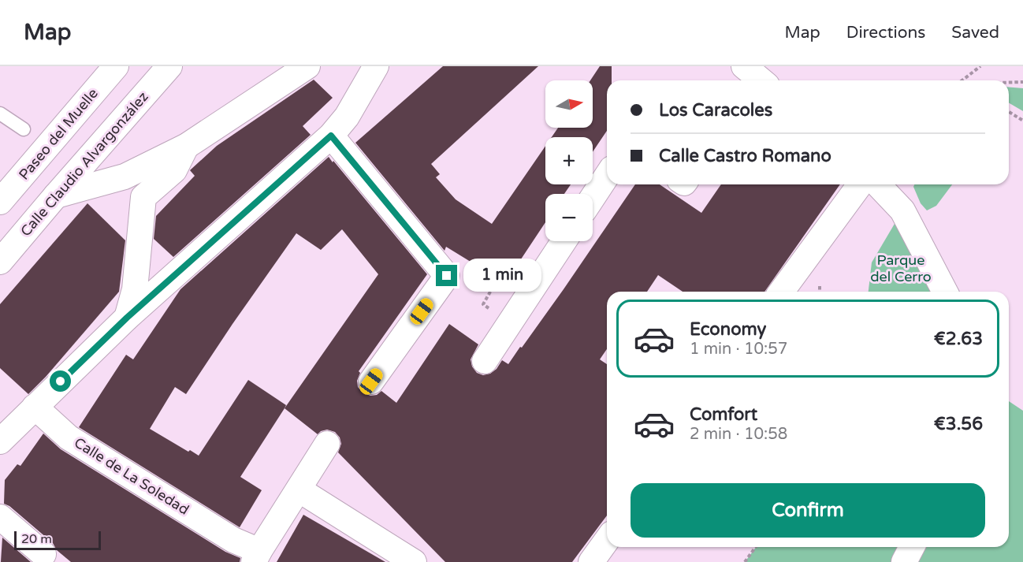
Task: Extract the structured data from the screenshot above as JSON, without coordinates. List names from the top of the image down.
{
  "streets": {
    "street": ["Paseo del Muelle", "Calle Claudio Alvargonzález", "Calle de La Soledad"]
  },
  "parks": ["Parque del Cerro"],
  "scale_bar": "20 m",
  "north": "right",
  "page": {
    "header": "Map",
    "nav": ["Map", "Directions", "Saved"],
    "map_buttons": ["+", "−"],
    "banner": ["Los Caracoles", "Calle Castro Romano"],
    "bubble": "1 min",
    "list": [
      {
        "name": "Economy",
        "note": "1 min · 10:57",
        "value": "€2.63"
      },
      {
        "name": "Comfort",
        "note": "2 min · 10:58",
        "value": "€3.56"
      }
    ],
    "buttons": "Confirm",
    "scale": "20 m"
  }
}
